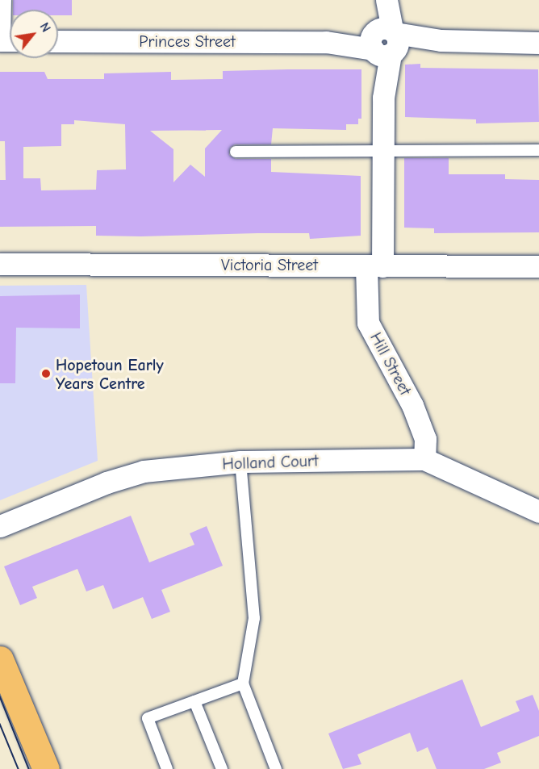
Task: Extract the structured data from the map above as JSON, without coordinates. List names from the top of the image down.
{
  "streets": {
    "street": [
      "Princes Street",
      "Victoria Street",
      "Hill Street",
      "Holland Court"
    ]
  },
  "crossings": [
    ["Princes Street", "Hill Street"],
    ["Victoria Street", "Hill Street"],
    ["Hill Street", "Holland Court"]
  ],
  "places": ["Hopetoun Early Years Centre"],
  "north": "top right"
}
